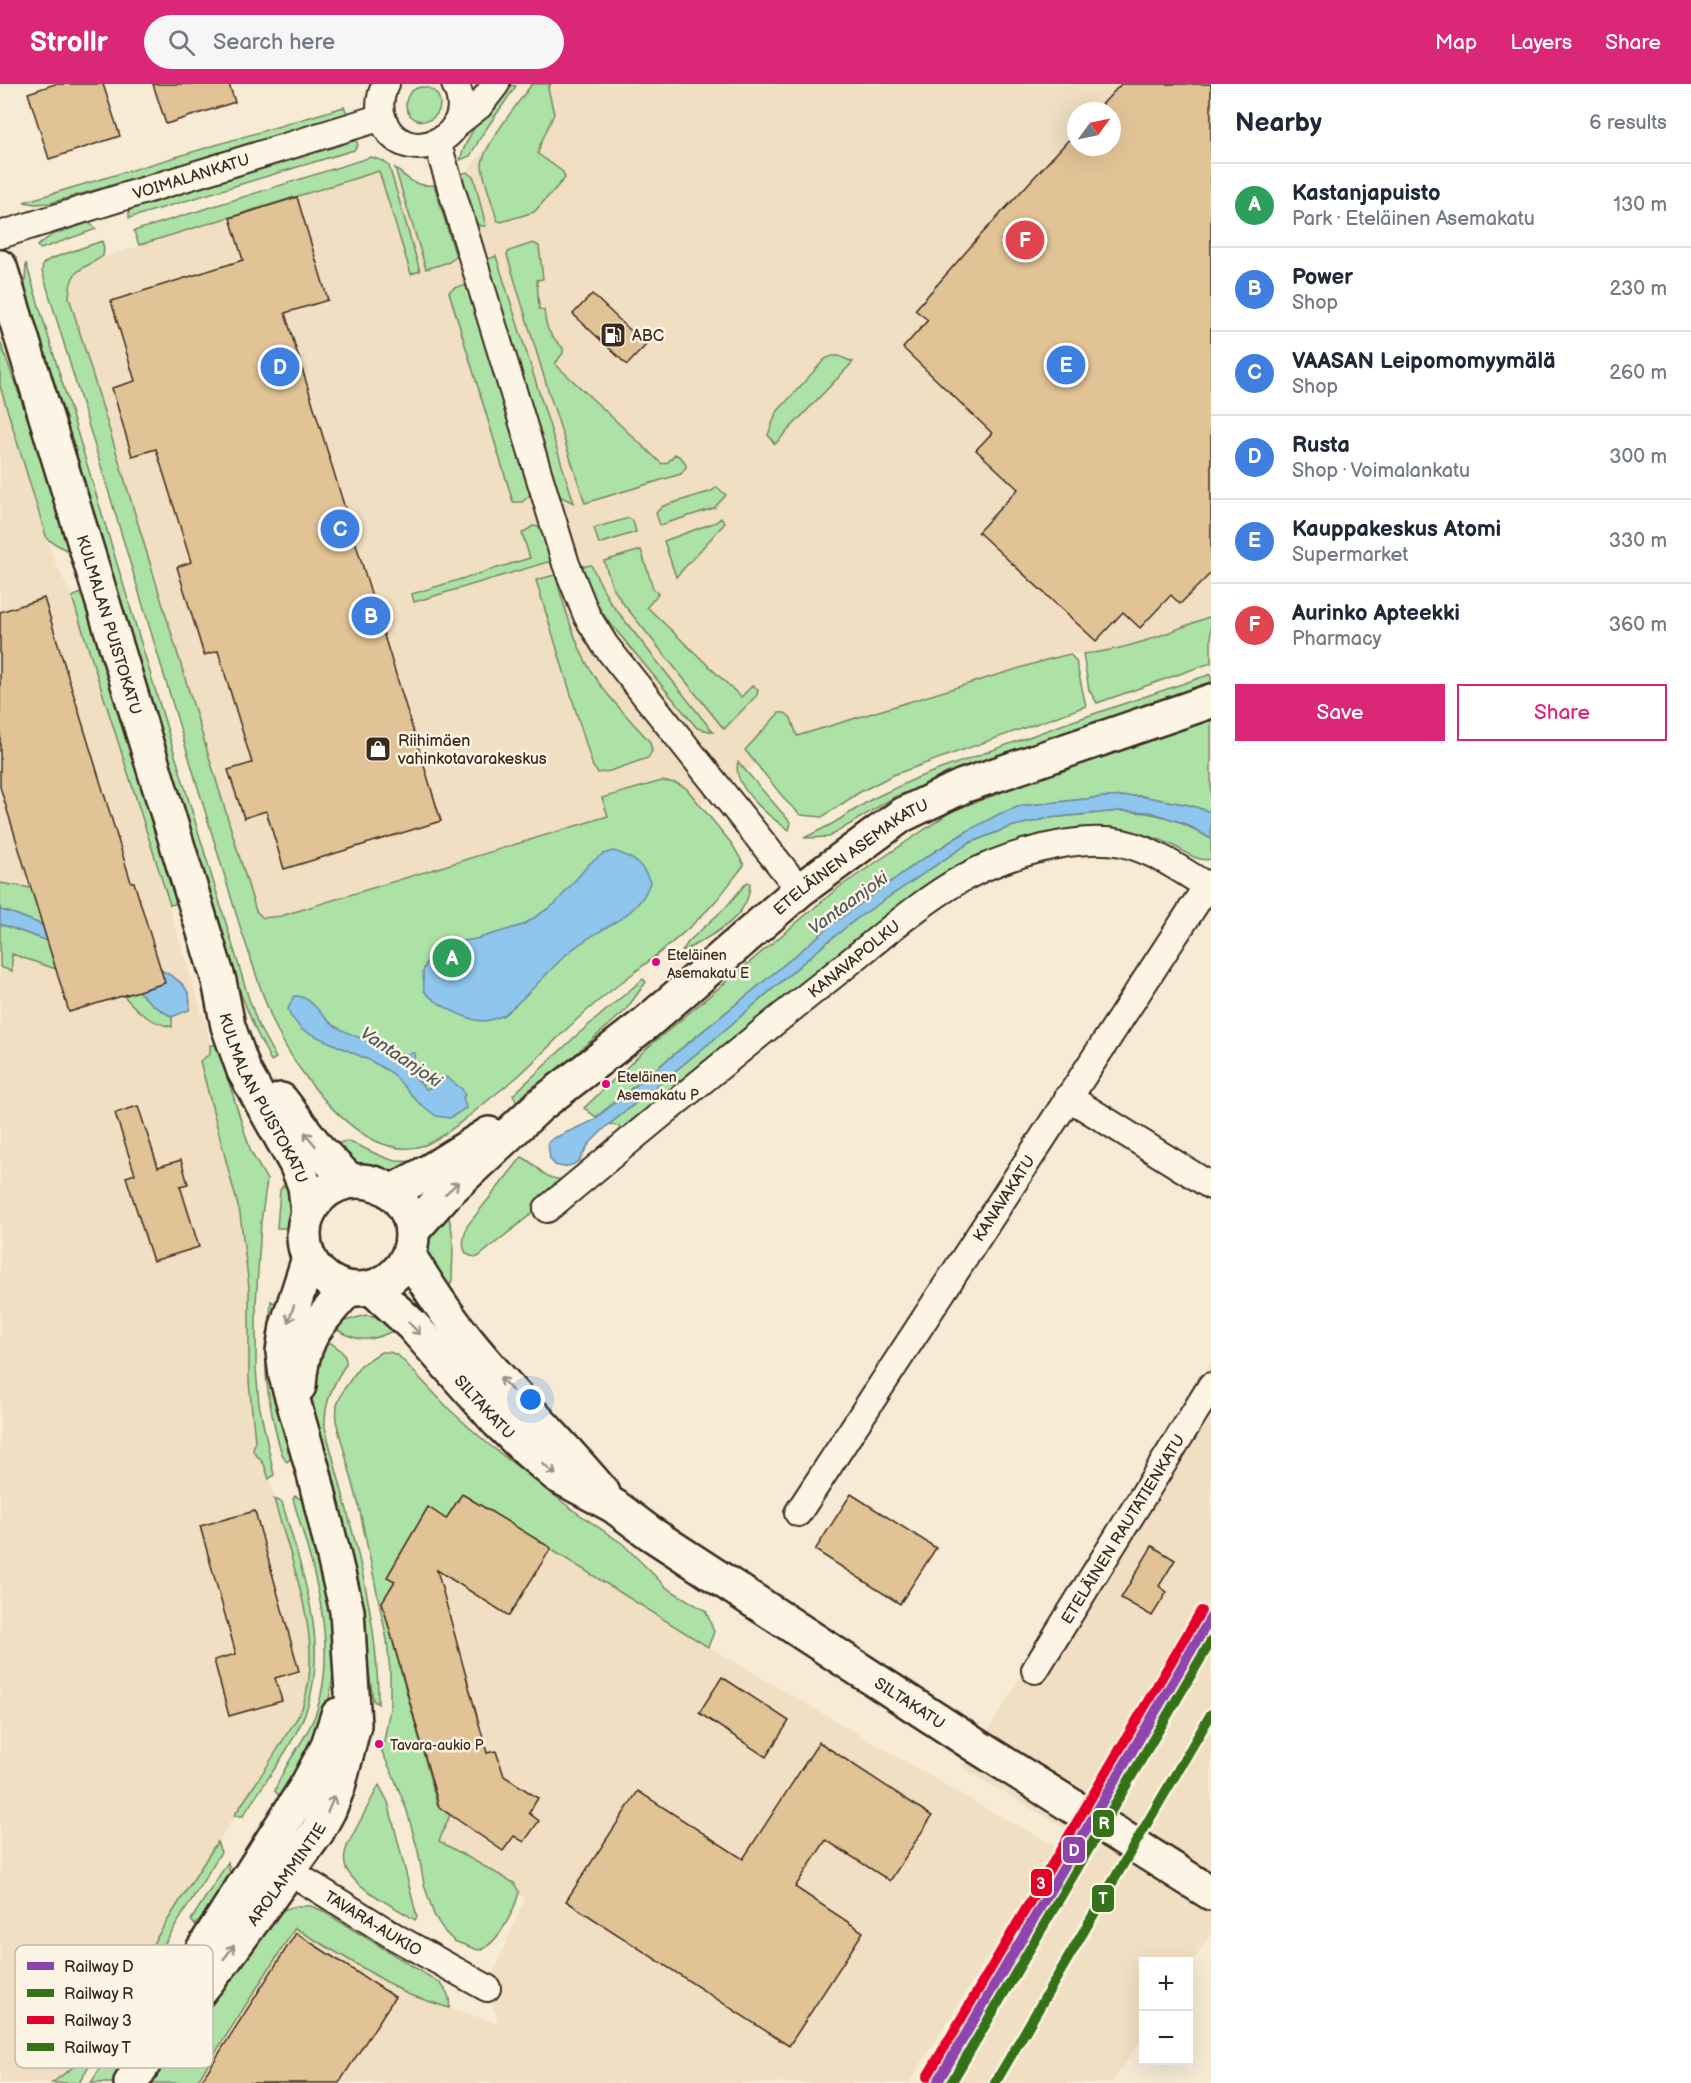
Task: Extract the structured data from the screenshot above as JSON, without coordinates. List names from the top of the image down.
{
  "streets": {
    "street": [
      "VOIMALANKATU",
      "KULMALAN PUISTOKATU",
      "ETELÄINEN ASEMAKATU",
      "KANAVAPOLKU",
      "KANAVAKATU",
      "SILTAKATU",
      "ETELÄINEN RAUTATIENKATU",
      "AROLAMMINTIE",
      "TAVARA-AUKIO"
    ]
  },
  "crossings": [
    ["KULMALAN PUISTOKATU", "ETELÄINEN ASEMAKATU"],
    ["KULMALAN PUISTOKATU", "SILTAKATU"],
    ["KULMALAN PUISTOKATU", "AROLAMMINTIE"],
    ["ETELÄINEN ASEMAKATU", "SILTAKATU"],
    ["ETELÄINEN ASEMAKATU", "AROLAMMINTIE"],
    ["KANAVAPOLKU", "KANAVAKATU"],
    ["SILTAKATU", "AROLAMMINTIE"],
    ["AROLAMMINTIE", "TAVARA-AUKIO"]
  ],
  "water": ["Vantaanjoki"],
  "places": {
    "fuel station": ["ABC"],
    "shop": ["Riihimäen vahinkotavarakeskus"],
    "other": ["Eteläinen Asemakatu E", "Eteläinen Asemakatu P", "Tavara-aukio P"]
  },
  "lines": [
    "rail line 3",
    "rail line D",
    "rail line R",
    "rail line T"
  ],
  "legend": [
    "Railway D",
    "Railway R",
    "Railway 3",
    "Railway T"
  ],
  "north": "top right",
  "page": {
    "header": "Strollr",
    "search": "Search here",
    "nav": ["Map", "Layers", "Share"],
    "heading": ["Nearby", "6 results"],
    "list": [
      {
        "mark": "A",
        "name": "Kastanjapuisto",
        "note": "Park · Eteläinen Asemakatu",
        "value": "130 m"
      },
      {
        "mark": "B",
        "name": "Power",
        "note": "Shop",
        "value": "230 m"
      },
      {
        "mark": "C",
        "name": "VAASAN Leipomomyymälä",
        "note": "Shop",
        "value": "260 m"
      },
      {
        "mark": "D",
        "name": "Rusta",
        "note": "Shop · Voimalankatu",
        "value": "300 m"
      },
      {
        "mark": "E",
        "name": "Kauppakeskus Atomi",
        "note": "Supermarket",
        "value": "330 m"
      },
      {
        "mark": "F",
        "name": "Aurinko Apteekki",
        "note": "Pharmacy",
        "value": "360 m"
      }
    ],
    "pins": [
      "F",
      "E",
      "D",
      "C",
      "B",
      "A"
    ],
    "buttons": ["Save", "Share"],
    "map_buttons": ["+", "−"]
  }
}
